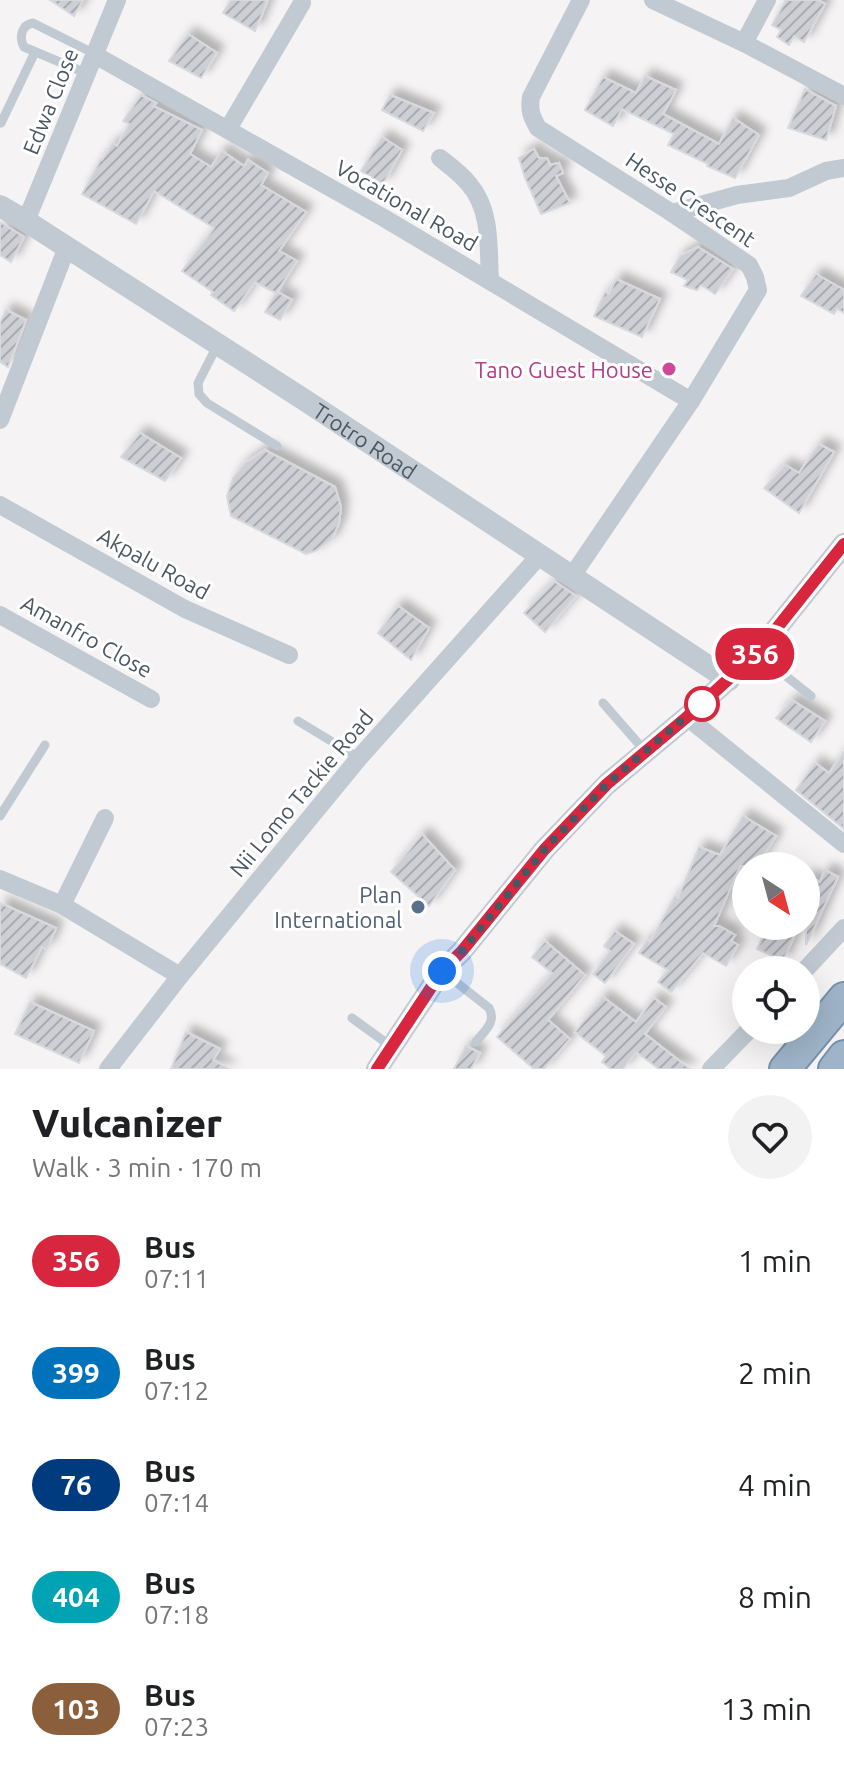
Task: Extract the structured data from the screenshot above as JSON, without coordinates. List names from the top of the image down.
{
  "streets": {
    "street": [
      "Edwa Close",
      "Hesse Crescent",
      "Vocational Road",
      "Trotro Road",
      "Akpalu Road",
      "Amanfro Close",
      "Nii Lomo Tackie Road"
    ]
  },
  "crossings": [
    ["Edwa Close", "Vocational Road"],
    ["Edwa Close", "Trotro Road"],
    ["Hesse Crescent", "Vocational Road"],
    ["Hesse Crescent", "Trotro Road"],
    ["Trotro Road", "Nii Lomo Tackie Road"]
  ],
  "places": ["Tano Guest House", "Plan International"],
  "lines": ["bus line 356"],
  "north": "bottom right",
  "page": {
    "on_map": "356",
    "heading": ["Vulcanizer", "Walk · 3 min · 170 m"],
    "list": [
      {
        "mark": "356",
        "name": "Bus",
        "note": "07:11",
        "value": "1 min"
      },
      {
        "mark": "399",
        "name": "Bus",
        "note": "07:12",
        "value": "2 min"
      },
      {
        "mark": "76",
        "name": "Bus",
        "note": "07:14",
        "value": "4 min"
      },
      {
        "mark": "404",
        "name": "Bus",
        "note": "07:18",
        "value": "8 min"
      },
      {
        "mark": "103",
        "name": "Bus",
        "note": "07:23",
        "value": "13 min"
      }
    ]
  }
}
